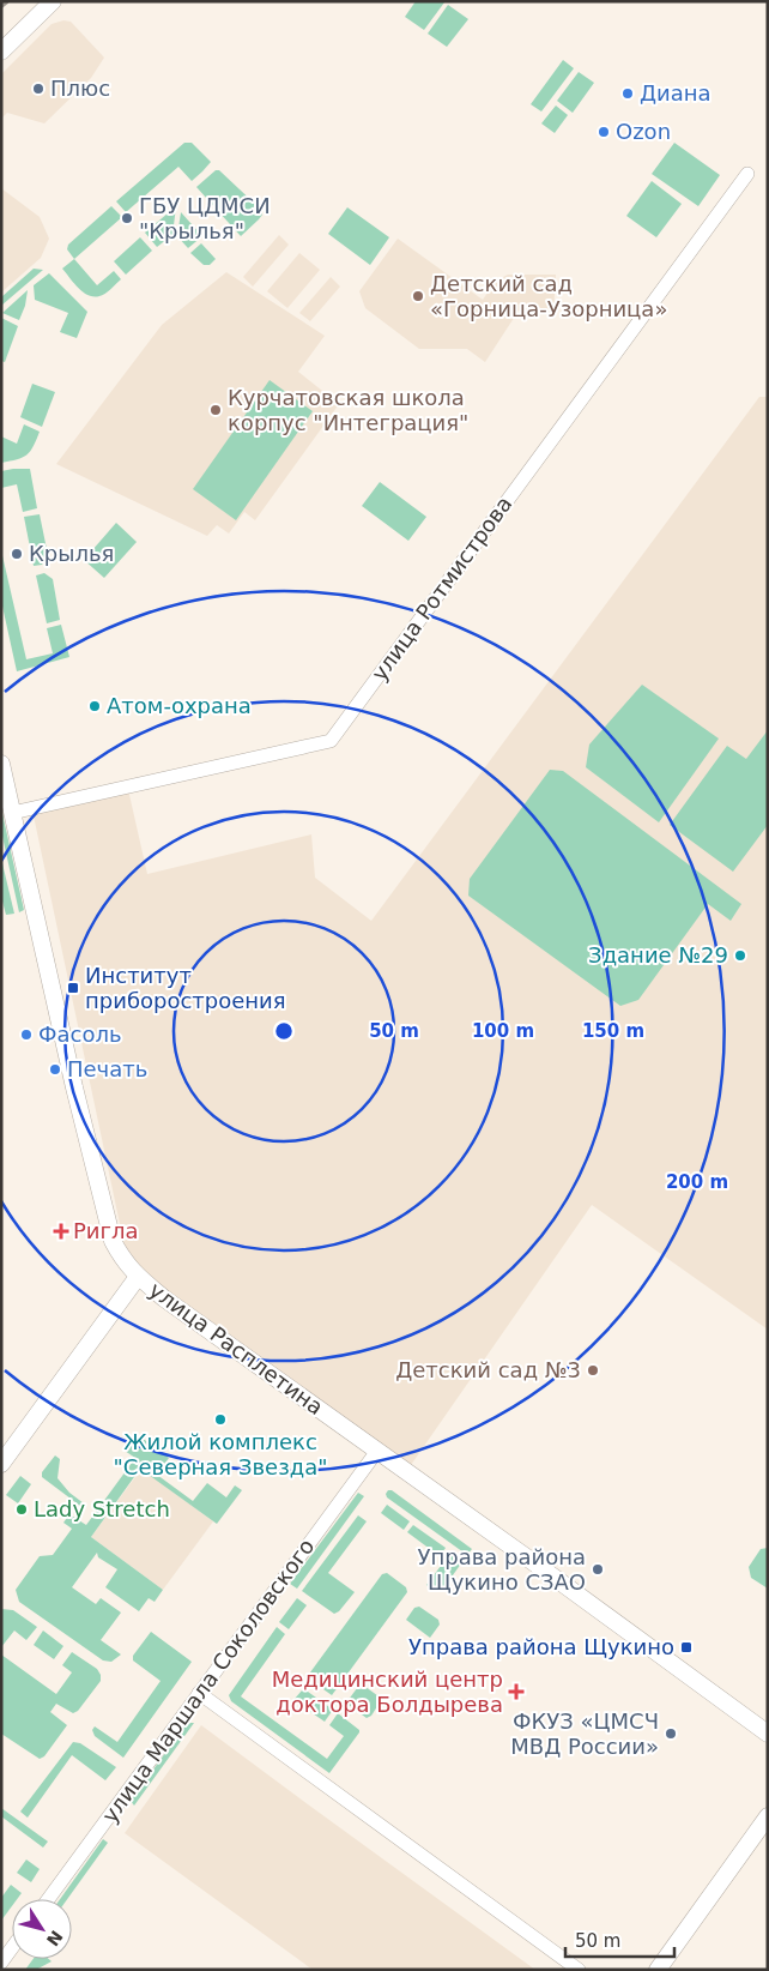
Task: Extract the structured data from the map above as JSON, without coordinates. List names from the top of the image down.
{
  "streets": {
    "street": ["улица Ротмистрова", "улица Расплетина", "улица Маршала Соколовского"]
  },
  "crossings": [
    ["улица Ротмистрова", "улица Расплетина"],
    ["улица Расплетина", "улица Маршала Соколовского"]
  ],
  "places": {
    "other": [
      "Плюс",
      "Диана",
      "Ozon",
      "ГБУ ЦДМСИ \"Крылья\"",
      "Детский сад «Горница-Узорница»",
      "Курчатовская школа корпус \"Интеграция\"",
      "Крылья",
      "Атом-охрана",
      "Здание №29",
      "Фасоль",
      "Печать",
      "Детский сад №3",
      "Жилой комплекс \"Северная Звезда\"",
      "Lady Stretch",
      "Управа района Щукино СЗАО",
      "ФКУЗ «ЦМСЧ МВД России»"
    ],
    "transit": ["Институт приборостроения", "Управа района Щукино"],
    "health": ["Ригла", "Медицинский центр доктора Болдырева"]
  },
  "scale_bar": "50 m",
  "north": "bottom right",
  "rings": [
    "50 m",
    "100 m",
    "150 m",
    "200 m"
  ]
}
